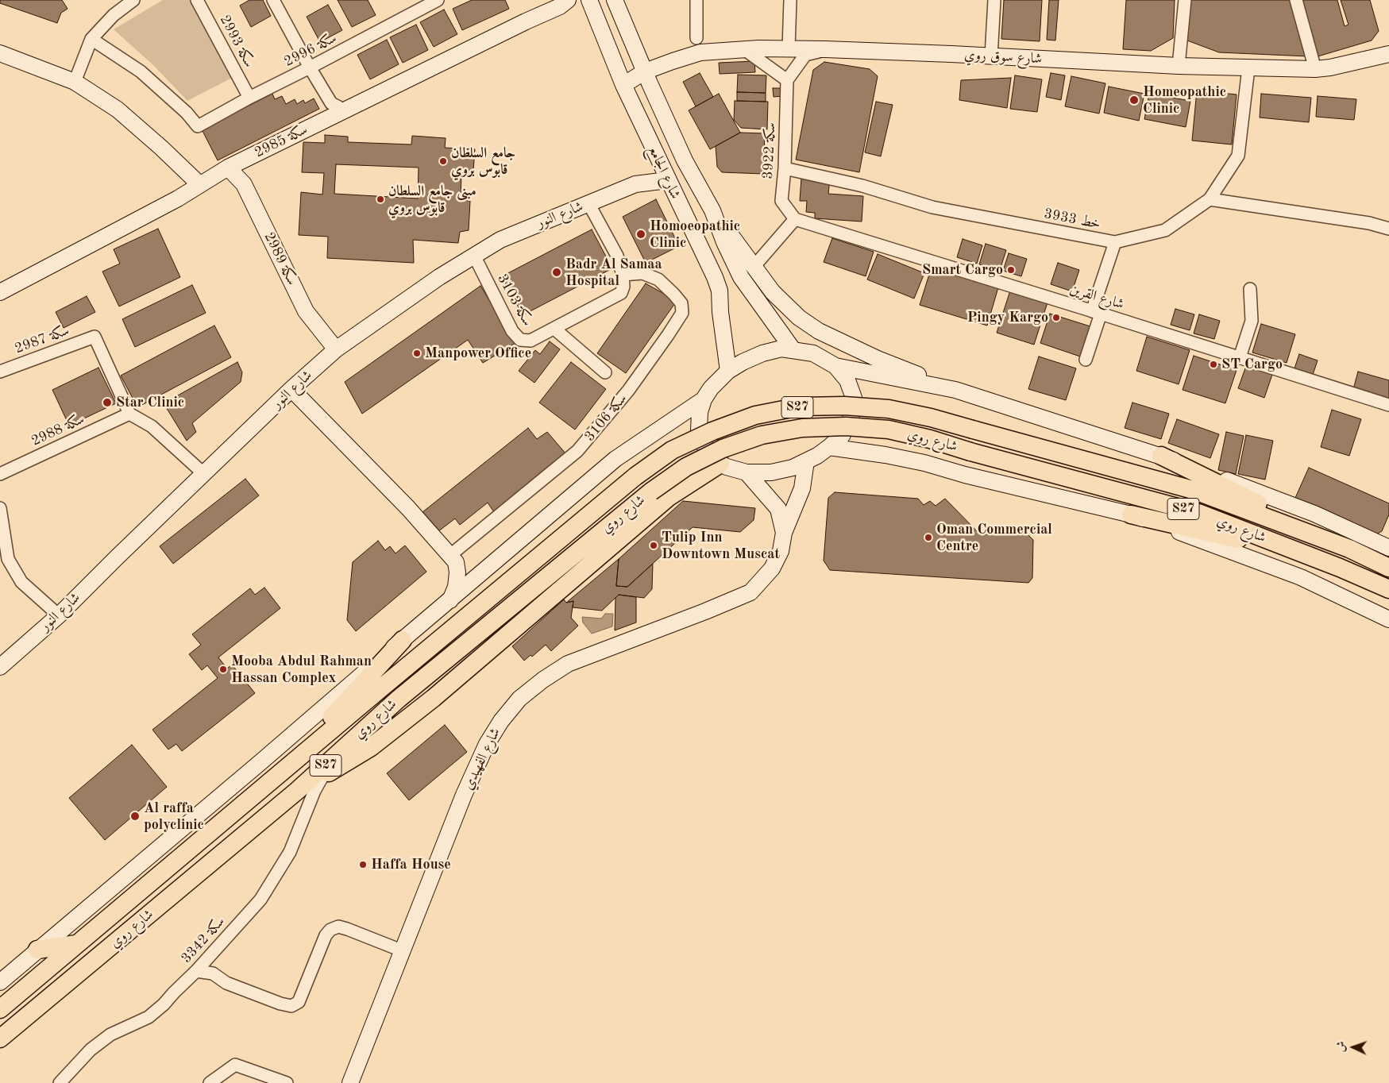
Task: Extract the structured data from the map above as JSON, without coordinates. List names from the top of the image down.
{
  "streets": {
    "main road": [
      "شارع سوق روي",
      "سكة 2985",
      "شارع الجامع",
      "شارع النور",
      "سكة 2989",
      "S27",
      "شارع روي",
      "شارع الفهيدي"
    ],
    "street": [
      "سكة 2993",
      "سكة 2996",
      "سكة 3922",
      "3933 خط",
      "شارع القرين",
      "سكة 3103",
      "سكة 2987",
      "سكة 3106",
      "سكة 2988",
      "سكة 3342"
    ]
  },
  "crossings": [
    ["سكة 2993", "سكة 2996"],
    ["شارع سوق روي", "شارع الجامع"],
    ["شارع سوق روي", "3933 خط"],
    ["سكة 2985", "سكة 2989"],
    ["سكة 3922", "3933 خط"],
    ["سكة 3922", "شارع القرين"],
    ["شارع الجامع", "شارع النور"],
    ["شارع الجامع", "شارع الفهيدي"],
    ["شارع النور", "سكة 2989"],
    ["شارع النور", "سكة 3103"],
    ["سكة 3103", "سكة 3106"],
    ["سكة 2987", "سكة 2988"]
  ],
  "places": [
    "Homeopathic Clinic",
    "جامع السلطان قابوس بروي",
    "مبنى جامع السلطان قابوس بروي",
    "Homoeopathic Clinic",
    "Smart Cargo",
    "Badr Al Samaa Hospital",
    "Pingy Kargo",
    "Manpower Office",
    "ST Cargo",
    "Star Clinic",
    "Oman Commercial Centre",
    "Tulip Inn Downtown Muscat",
    "Mooba Abdul Rahman Hassan Complex",
    "Al raffa polyclinic",
    "Haffa House"
  ],
  "north": "left"
}
